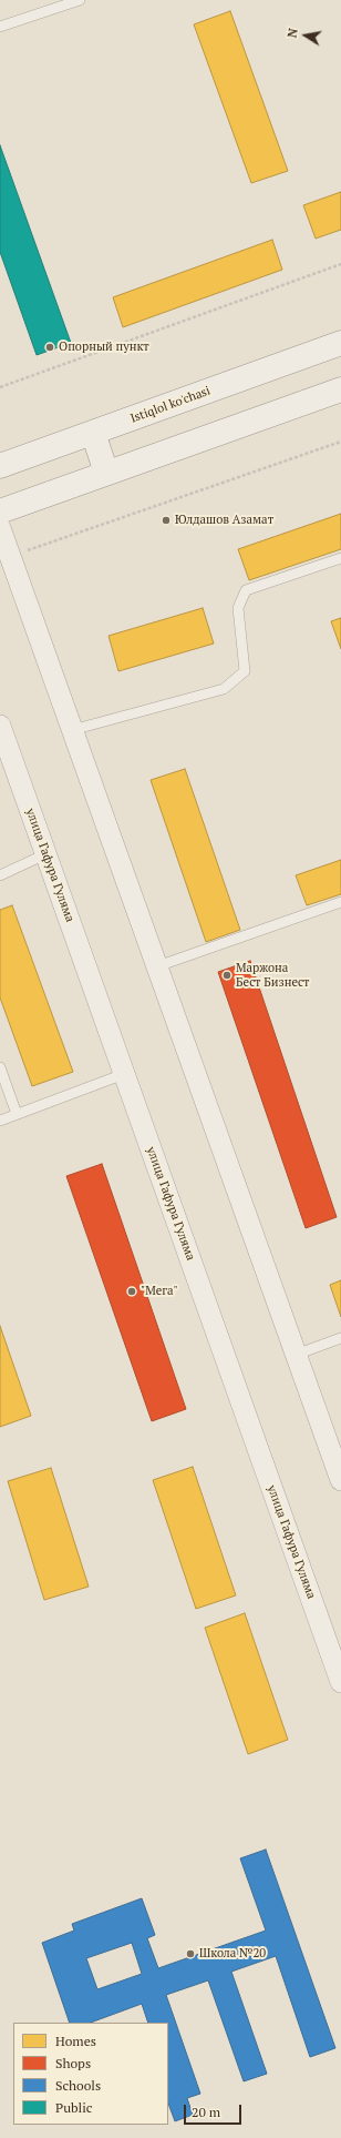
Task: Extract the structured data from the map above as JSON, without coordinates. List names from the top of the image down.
{
  "streets": {
    "main road": ["Istiqlol ko'chasi"],
    "street": ["улица Гафура Гуляма"]
  },
  "places": [
    "Опорный пункт",
    "Юлдашов Азамат",
    "Маржона Бест Бизнест",
    "\"Мега\"",
    "Школа №20"
  ],
  "legend": [
    "Homes",
    "Shops",
    "Schools",
    "Public"
  ],
  "scale_bar": "20 m",
  "north": "left"
}
